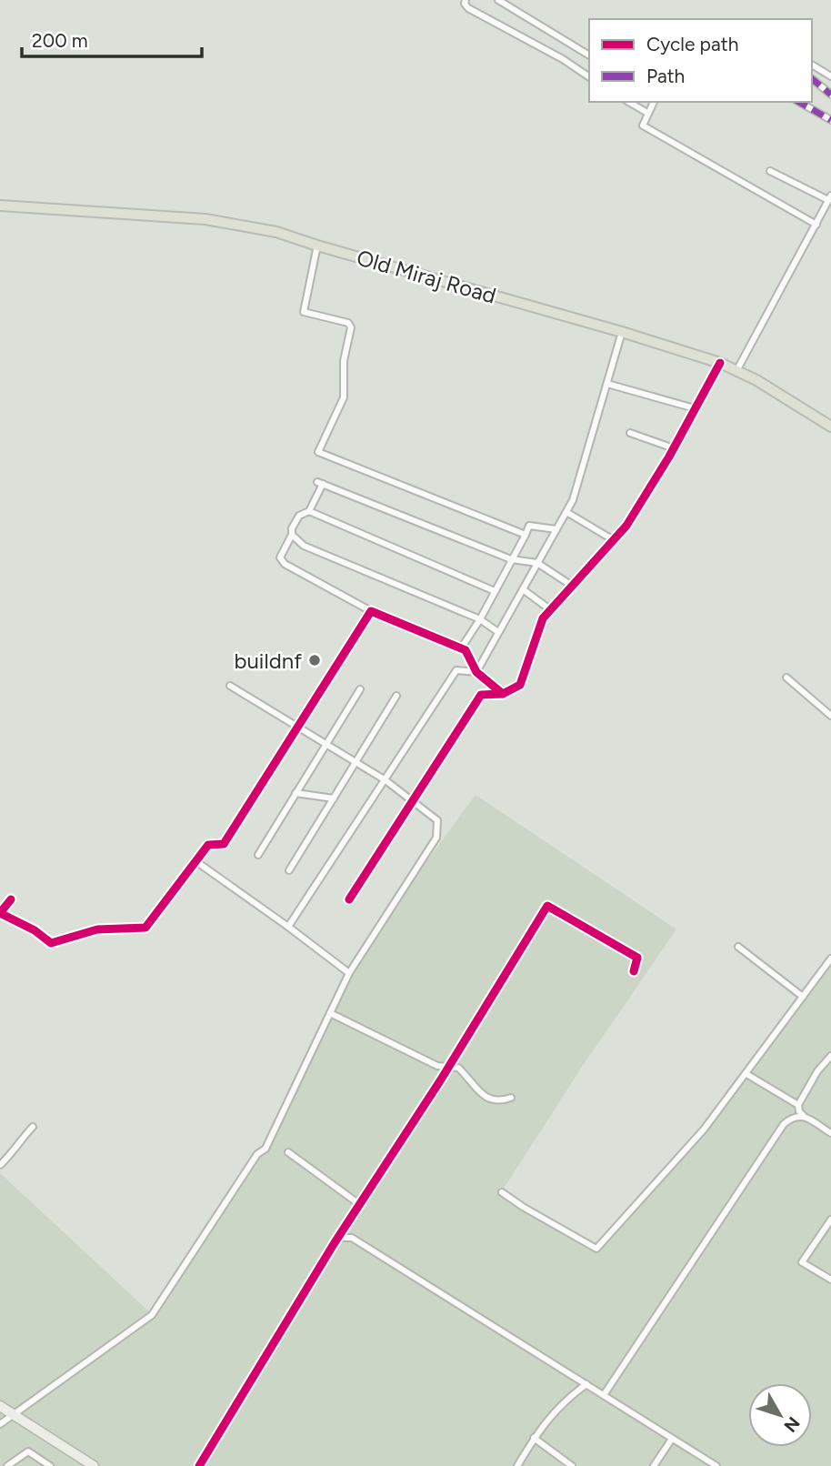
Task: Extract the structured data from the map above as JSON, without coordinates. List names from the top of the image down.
{
  "streets": {
    "main road": ["Old Miraj Road"]
  },
  "places": ["buildnf"],
  "legend": ["Cycle path", "Path"],
  "scale_bar": "200 m",
  "north": "bottom right"
}
